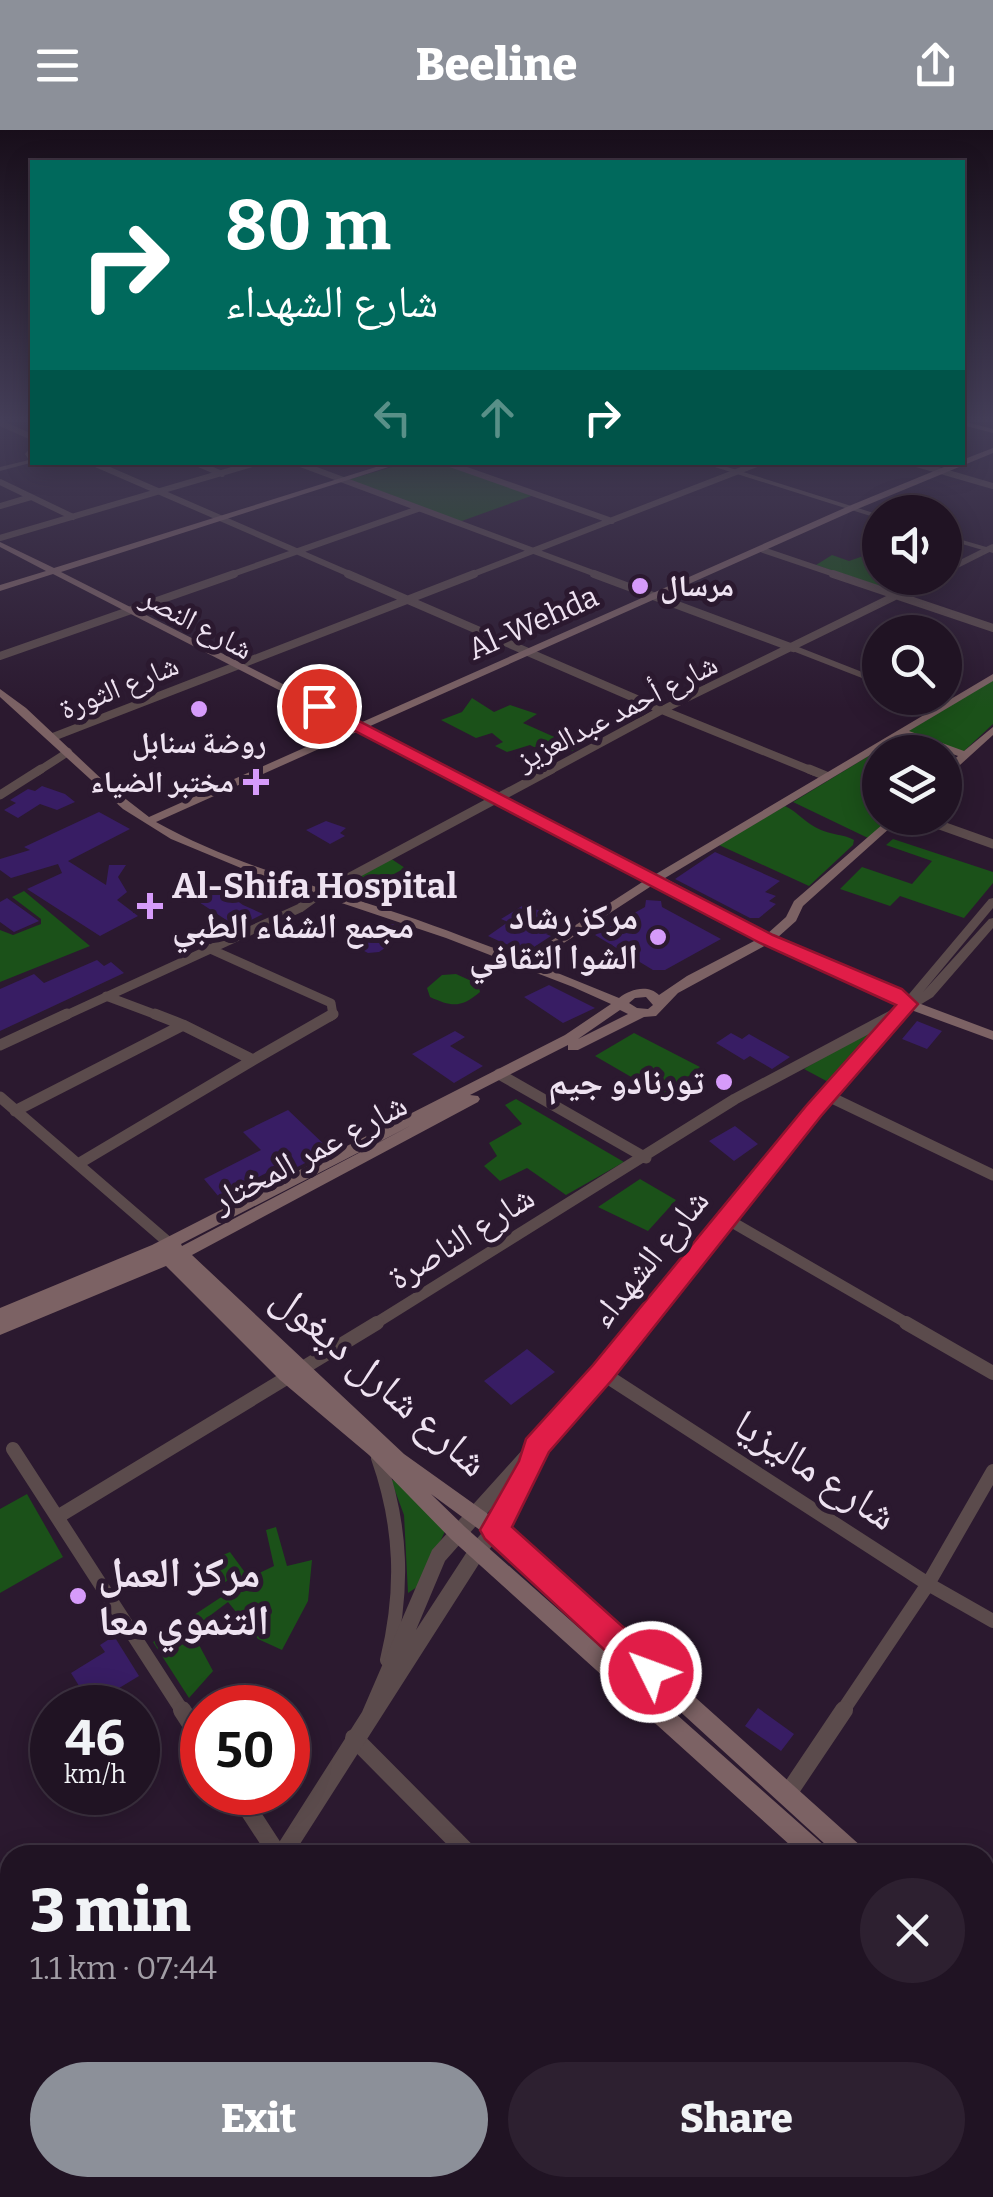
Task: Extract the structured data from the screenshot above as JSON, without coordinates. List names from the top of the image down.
{
  "streets": {
    "main road": [
      "شارع النصر",
      "Al-Wehda",
      "شارع عمر المختار",
      "شارع شارل ديغول"
    ],
    "street": [
      "شارع الثورة",
      "شارع أحمد عبدالعزيز",
      "شارع الناصرة",
      "شارع الشهداء",
      "شارع ماليزيا"
    ]
  },
  "crossings": [
    ["شارع النصر", "Al-Wehda"],
    ["شارع النصر", "شارع الثورة"],
    ["شارع النصر", "شارع أحمد عبدالعزيز"],
    ["شارع النصر", "شارع عمر المختار"],
    ["شارع النصر", "شارع الناصرة"],
    ["شارع عمر المختار", "شارع شارل ديغول"],
    ["شارع الناصرة", "شارع شارل ديغول"],
    ["شارع الشهداء", "شارع شارل ديغول"],
    ["شارع الشهداء", "شارع ماليزيا"]
  ],
  "places": {
    "other": [
      "مرسال",
      "روضة سنابل",
      "مركز رشاد الشوا الثقافي",
      "تورنادو جيم",
      "مركز العمل التنموي معا"
    ],
    "health": ["مختبر الضياء", "Al-Shifa Hospital مجمع الشفاء الطبي"]
  },
  "page": {
    "header": "Beeline",
    "turn": ["80 m", "شارع الشهداء"],
    "speed": "46 km/h",
    "limit": "50",
    "heading": ["3 min", "1.1 km · 07:44"],
    "buttons": ["Exit", "Share"]
  }
}
